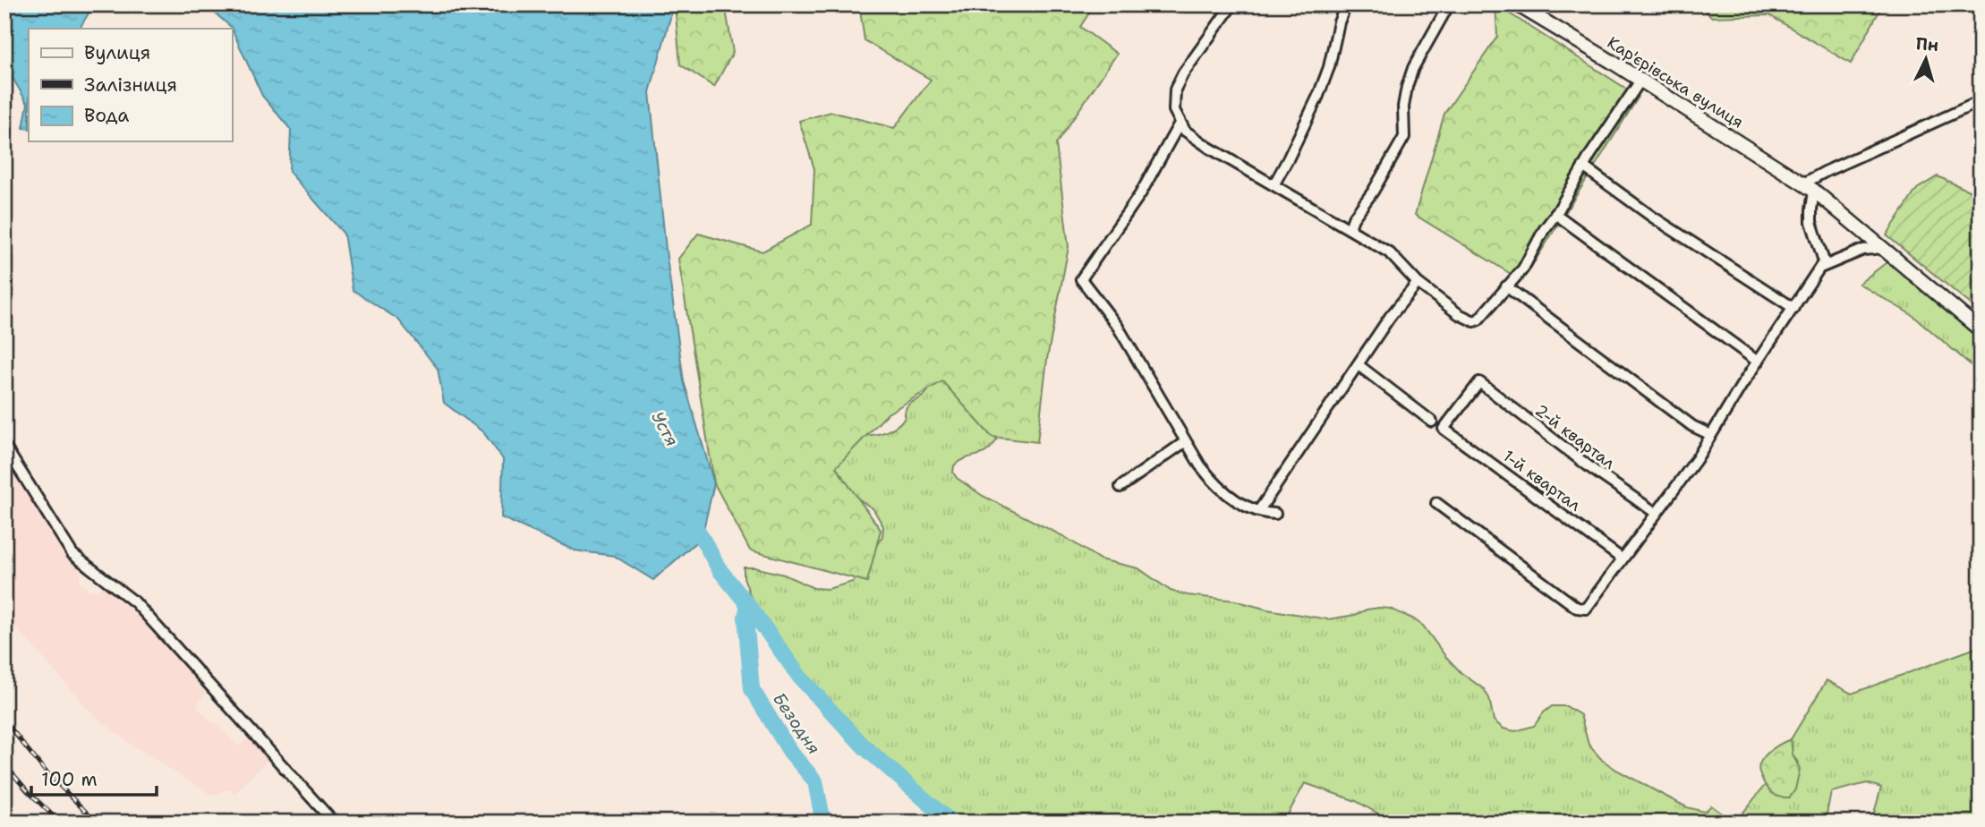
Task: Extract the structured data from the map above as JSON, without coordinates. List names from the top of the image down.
{
  "streets": {
    "street": ["Кар'єрівська вулиця", "2-й квартал", "1-й квартал"]
  },
  "crossings": [
    ["2-й квартал", "1-й квартал"]
  ],
  "water": ["Устя", "Безодня"],
  "legend": ["Вулиця", "Залізниця", "Вода"],
  "scale_bar": "100 m",
  "north": "top"
}
